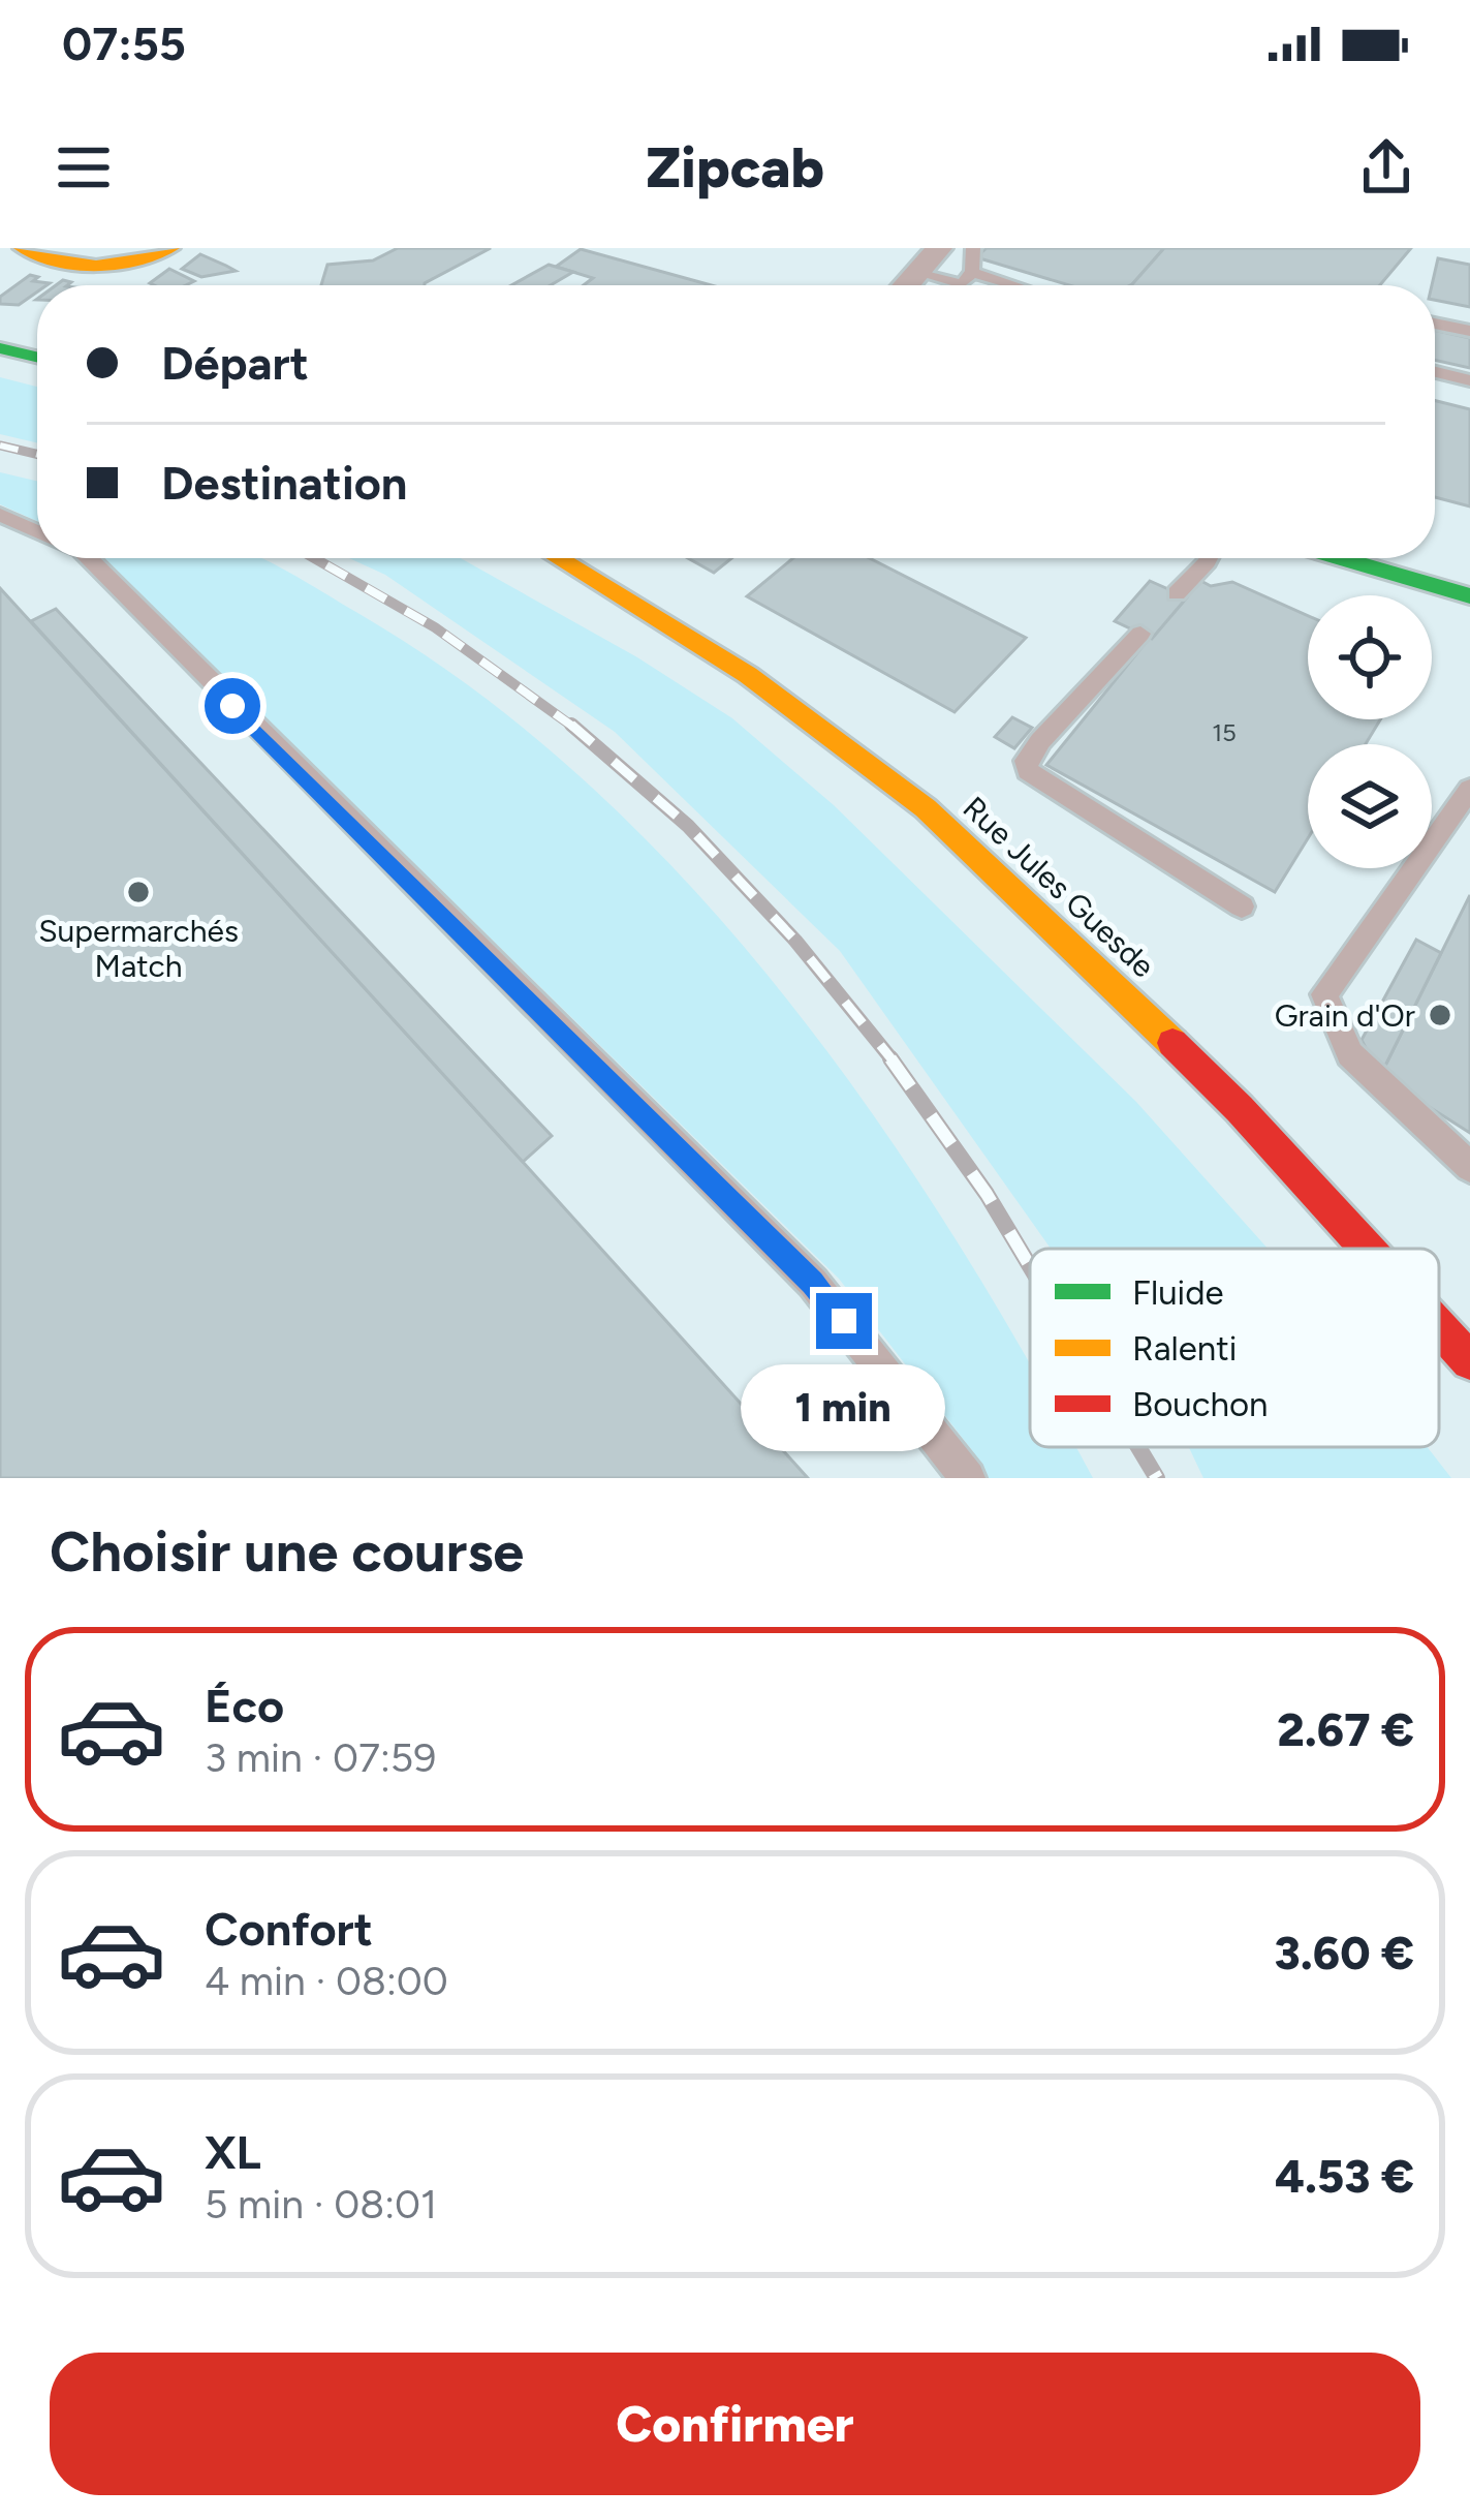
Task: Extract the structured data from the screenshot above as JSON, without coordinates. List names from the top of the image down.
{
  "streets": {
    "street": ["Rue Jules Guesde"]
  },
  "places": ["Supermarchés Match", "Grain d'Or"],
  "house_numbers": ["15"],
  "legend": ["Fluide", "Ralenti", "Bouchon"],
  "page": {
    "status": "07:55",
    "header": "Zipcab",
    "banner": ["Départ", "Destination"],
    "bubble": "1 min",
    "heading": "Choisir une course",
    "list": [
      {
        "name": "Éco",
        "note": "3 min · 07:59",
        "value": "2.67 €"
      },
      {
        "name": "Confort",
        "note": "4 min · 08:00",
        "value": "3.60 €"
      },
      {
        "name": "XL",
        "note": "5 min · 08:01",
        "value": "4.53 €"
      }
    ],
    "buttons": "Confirmer"
  }
}
